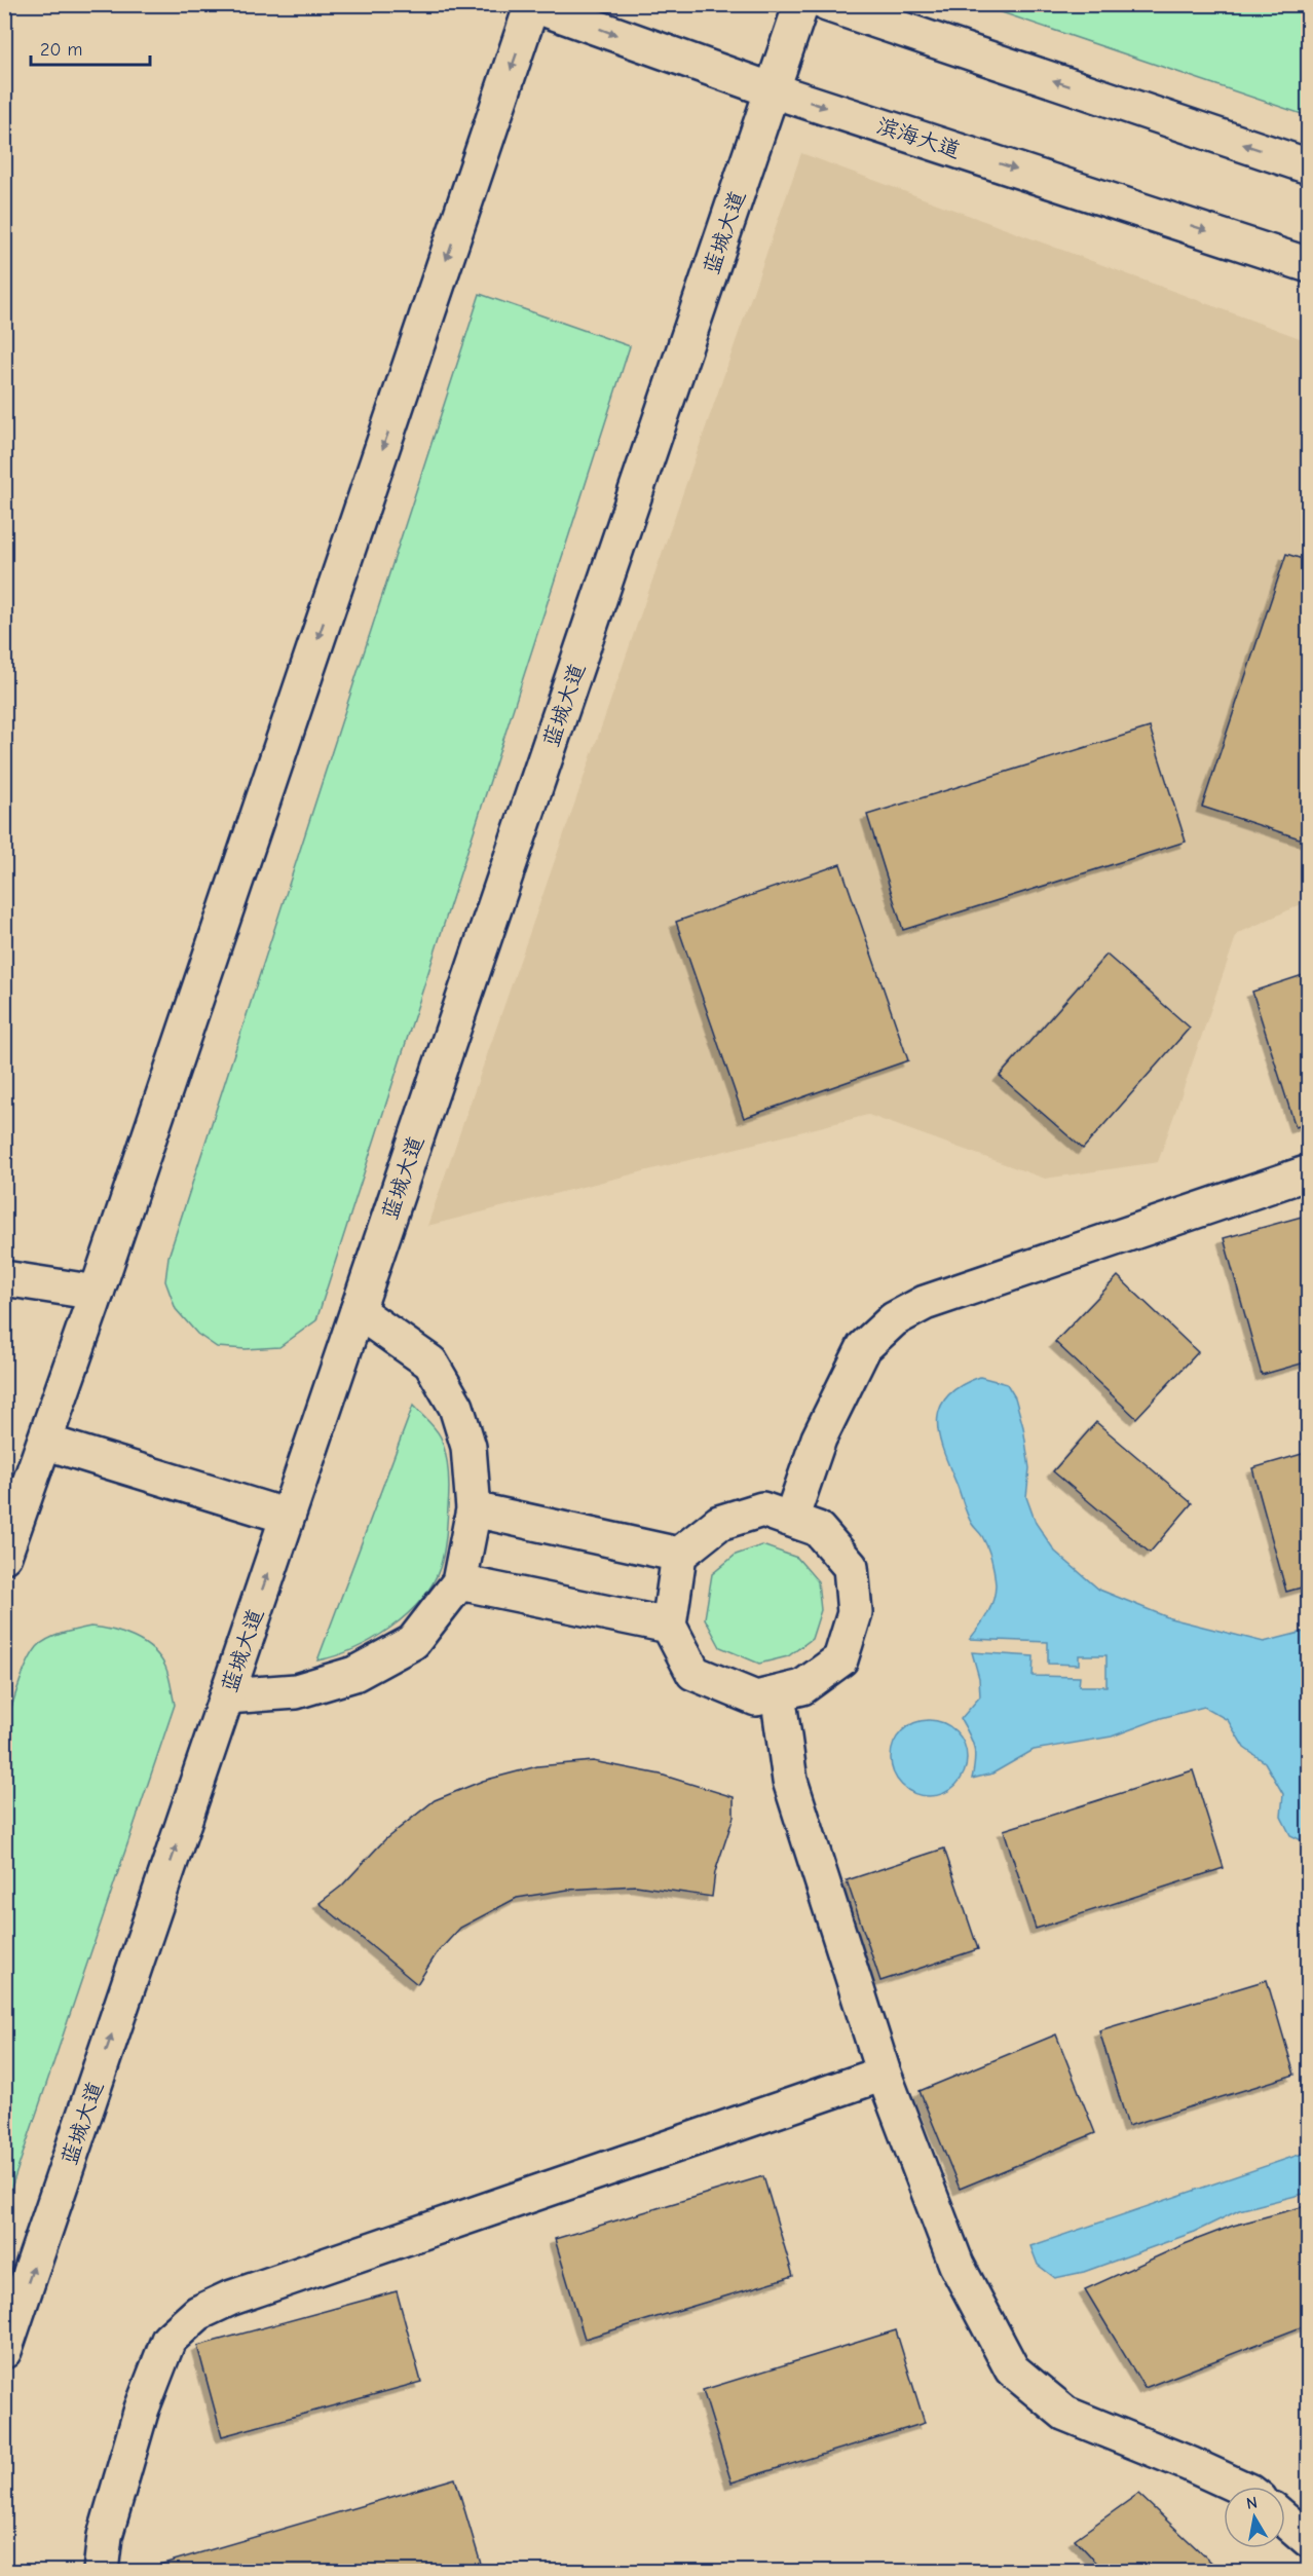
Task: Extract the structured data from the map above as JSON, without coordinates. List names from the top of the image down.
{
  "streets": {
    "main road": ["滨海大道", "蓝城大道"]
  },
  "crossings": [
    ["滨海大道", "蓝城大道"]
  ],
  "one_way": ["蓝城大道"],
  "scale_bar": "20 m",
  "north": "top"
}
